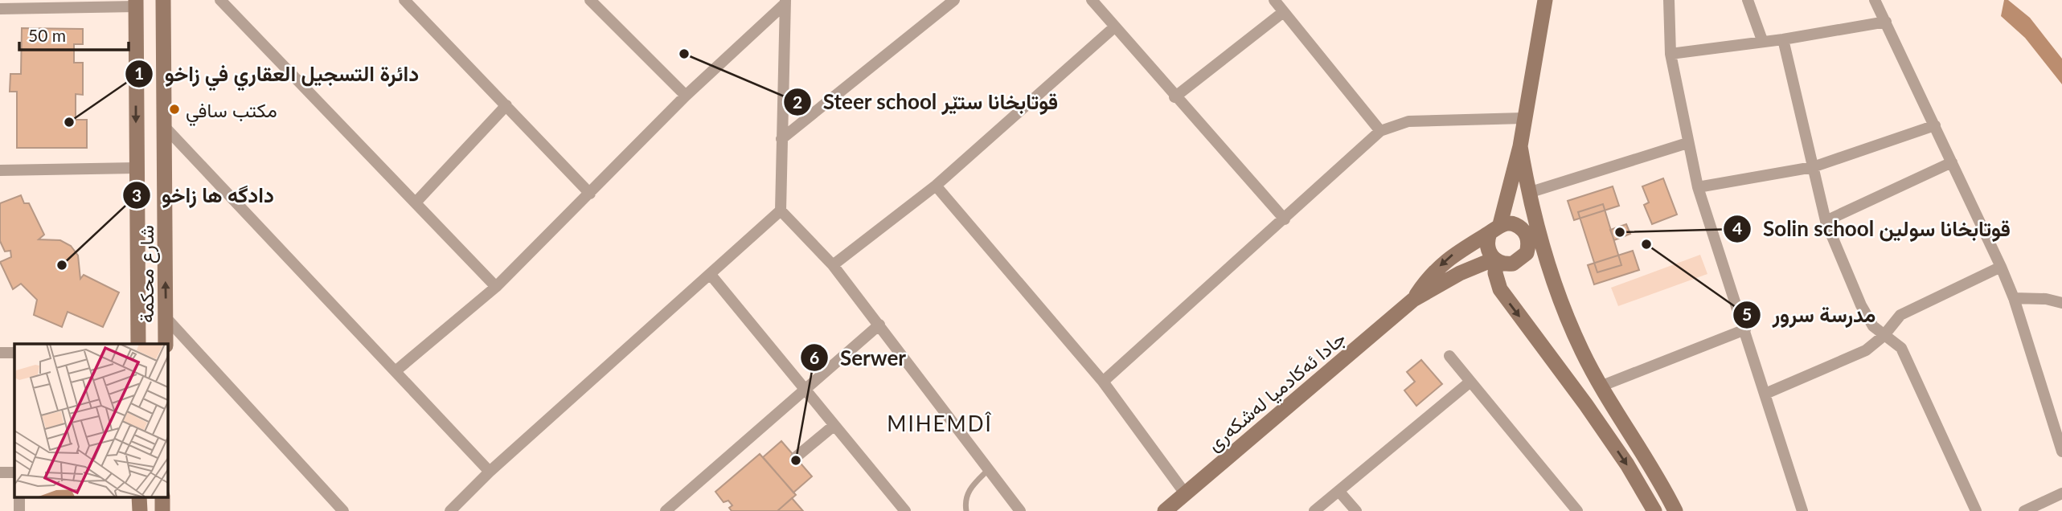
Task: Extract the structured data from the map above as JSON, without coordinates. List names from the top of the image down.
{
  "streets": {
    "main road": ["شارع محكمة", "جادا ئه‌كادميا له‌شكه‌رى"]
  },
  "districts": ["MIHEMDÎ"],
  "places": [
    "Steer school قوتابخانا ستێر",
    "مكتب سافي",
    "دائرة التسجيل العقاري في زاخو",
    "Solin school قوتابخانا سولین",
    "مدرسة سرور",
    "دادگه ها زاخو",
    "Serwer"
  ],
  "scale_bar": "50 m"
}
